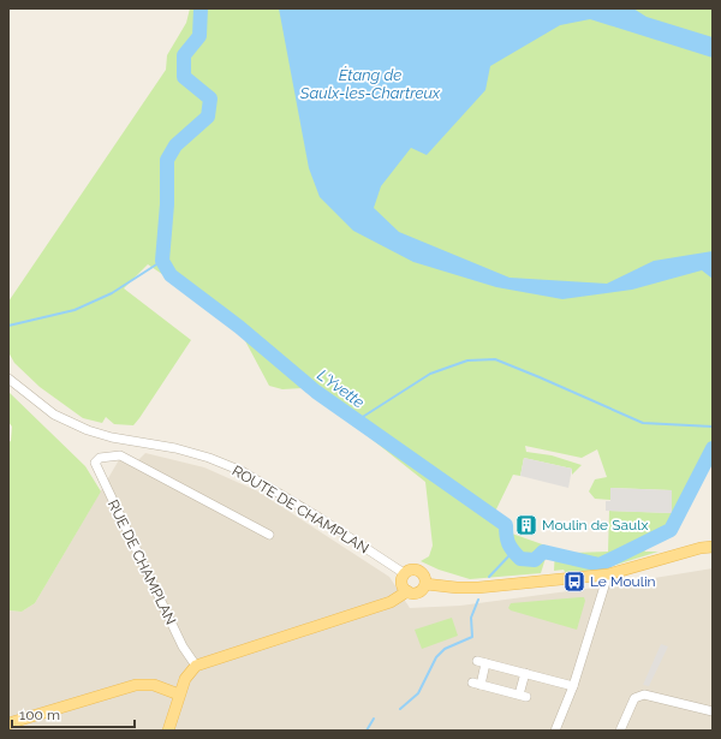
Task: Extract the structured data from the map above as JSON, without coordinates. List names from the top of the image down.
{
  "streets": {
    "street": ["ROUTE DE CHAMPLAN", "RUE DE CHAMPLAN"]
  },
  "water": ["Étang de Saulx-les-Chartreux", "L'Yvette"],
  "places": {
    "building": ["Moulin de Saulx"],
    "bus stop": ["Le Moulin"]
  },
  "scale_bar": "100 m"
}
